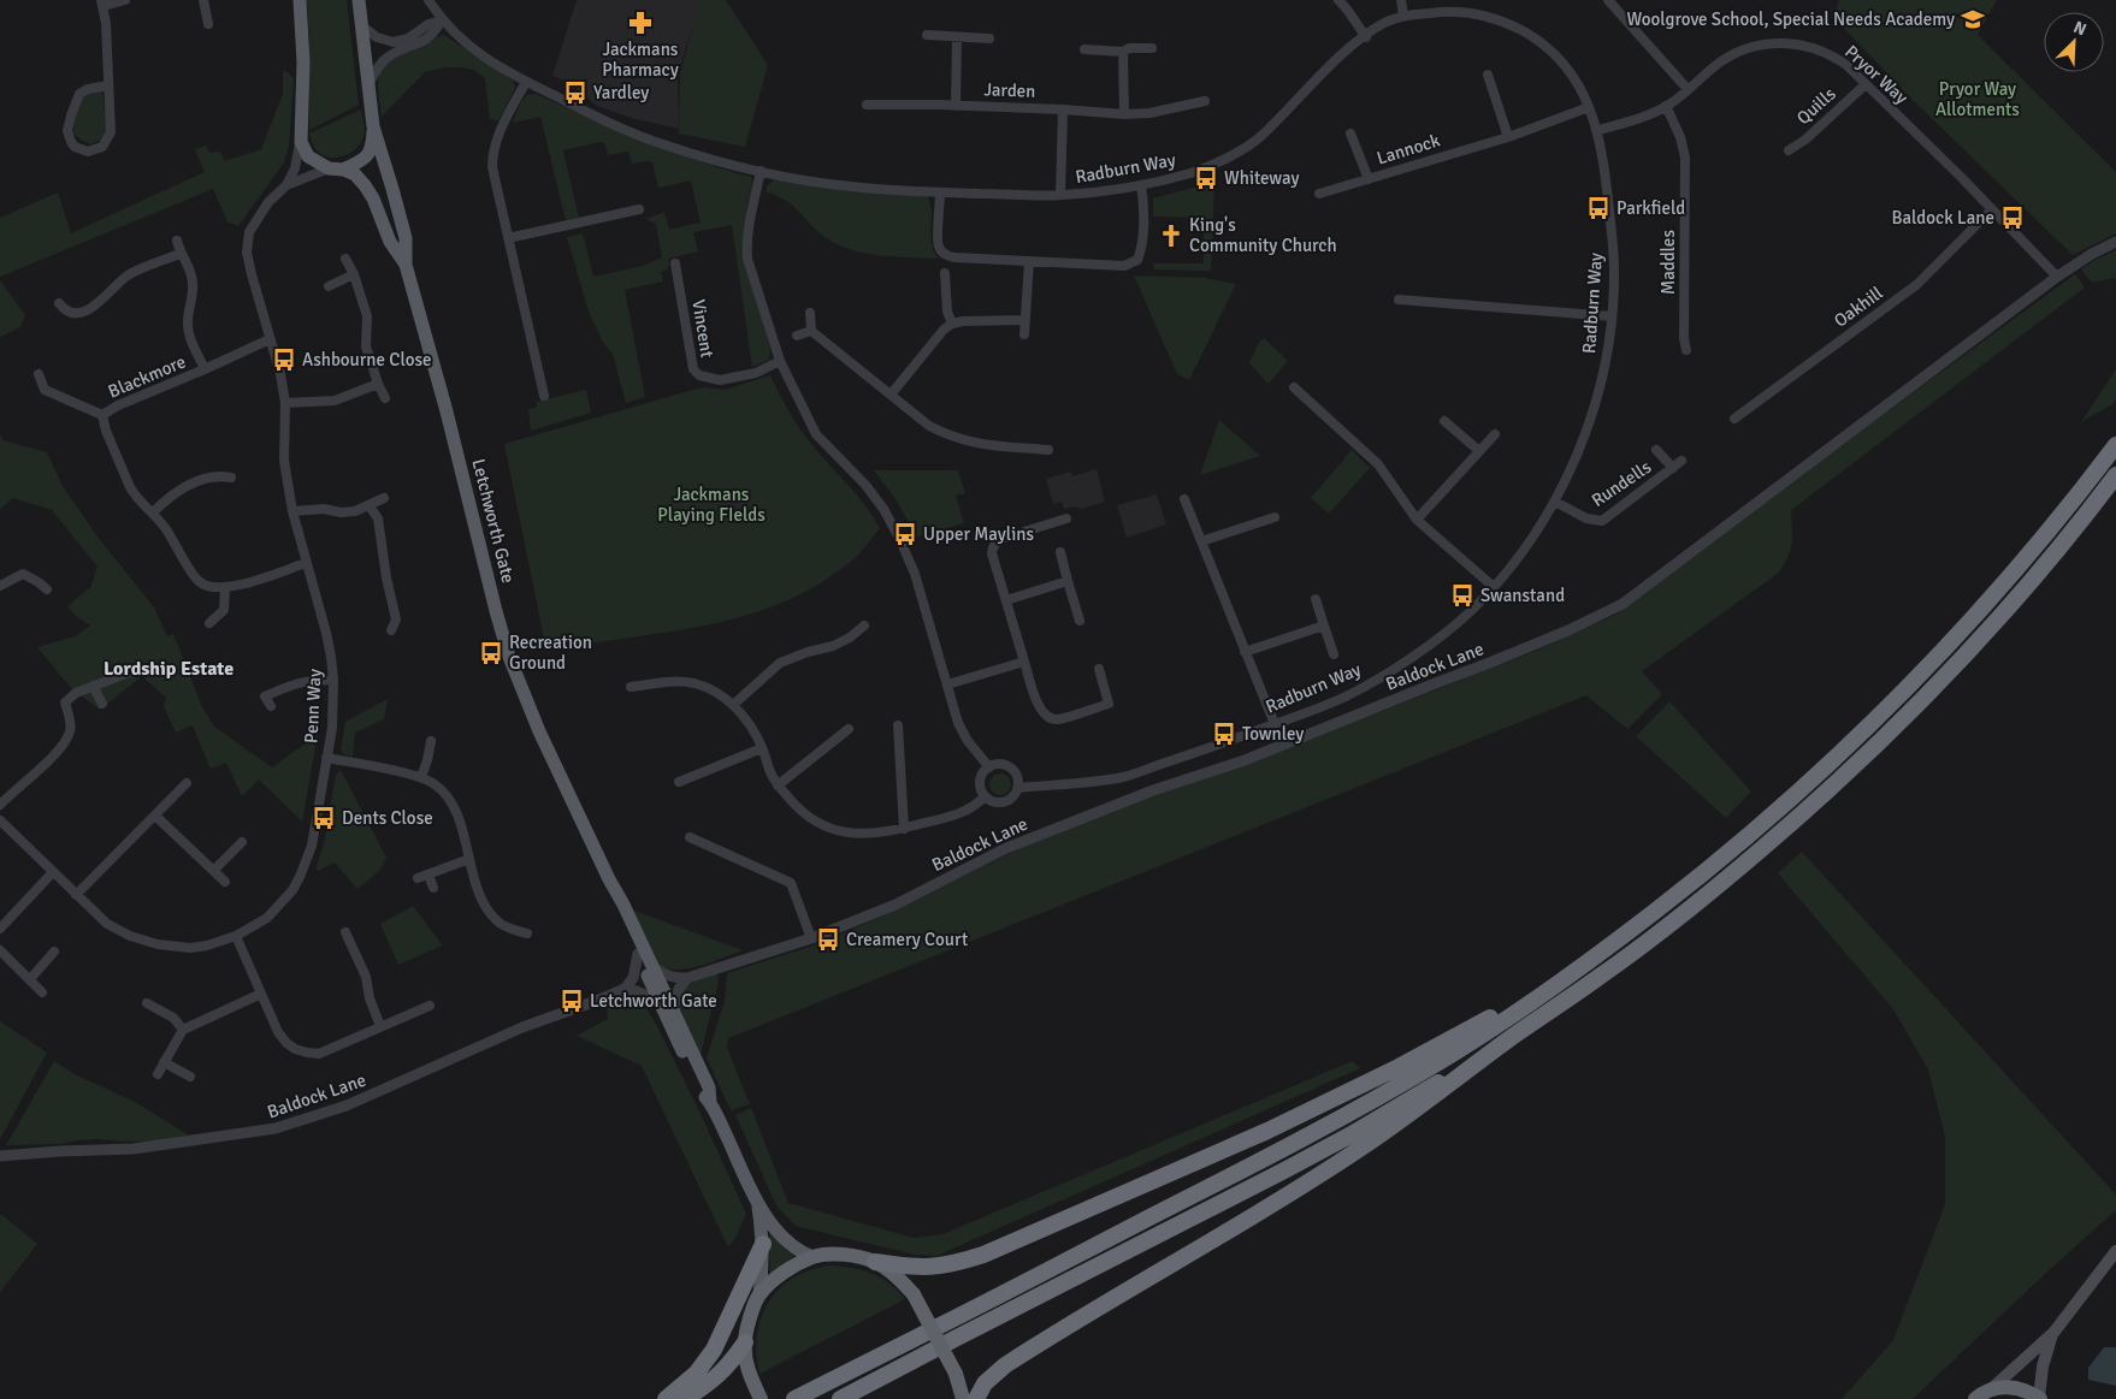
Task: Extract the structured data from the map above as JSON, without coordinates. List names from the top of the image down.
{
  "streets": {
    "highway": ["Letchworth Gate"],
    "street": [
      "Pryor Way",
      "Jarden",
      "Quills",
      "Lannock",
      "Radburn Way",
      "Maddles",
      "Oakhill",
      "Vincent",
      "Blackmore",
      "Rundells",
      "Baldock Lane",
      "Penn Way"
    ]
  },
  "crossings": [
    ["Pryor Way", "Quills"],
    ["Pryor Way", "Radburn Way"],
    ["Pryor Way", "Maddles"],
    ["Pryor Way", "Oakhill"],
    ["Pryor Way", "Baldock Lane"],
    ["Lannock", "Radburn Way"],
    ["Radburn Way", "Rundells"],
    ["Blackmore", "Penn Way"],
    ["Letchworth Gate", "Penn Way"]
  ],
  "districts": ["Lordship Estate"],
  "parks": ["Pryor Way Allotments", "Jackmans Playing FIelds"],
  "places": {
    "school or university": ["Woolgrove School, Special Needs Academy"],
    "pharmacy": ["Jackmans Pharmacy"],
    "bus stop": [
      "Yardley",
      "Whiteway",
      "Parkfield",
      "Baldock Lane",
      "Ashbourne Close",
      "Upper Maylins",
      "Swanstand",
      "Recreation Ground",
      "Townley",
      "Dents Close",
      "Creamery Court",
      "Letchworth Gate"
    ],
    "church": ["King's Community Church"]
  },
  "north": "top right"
}
